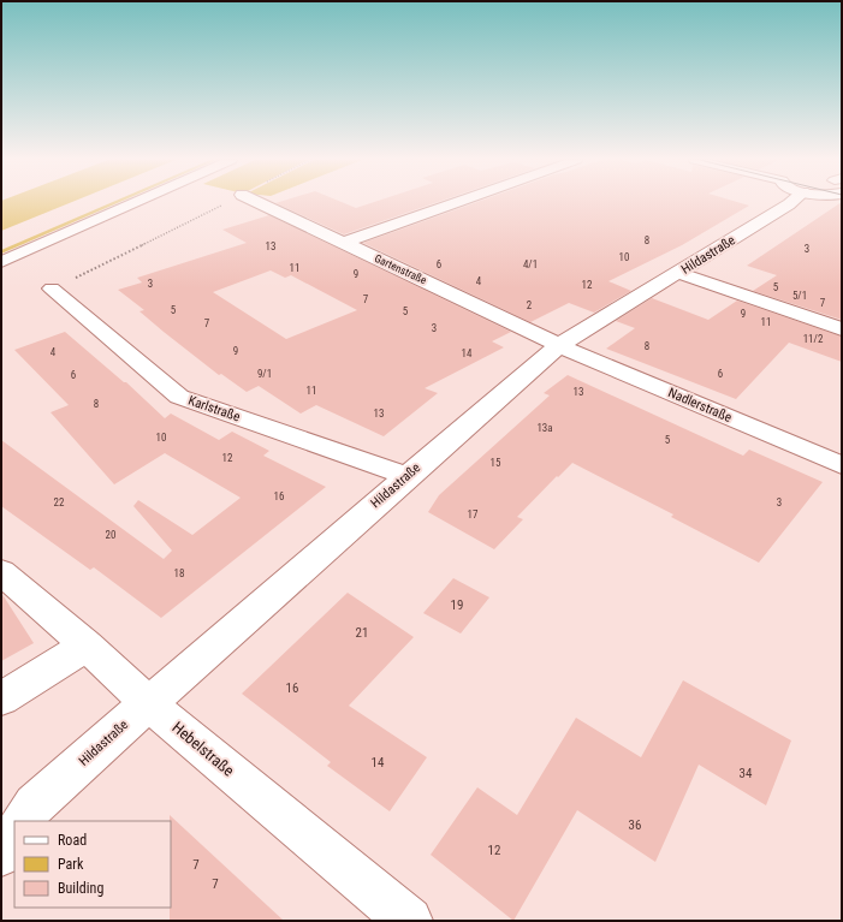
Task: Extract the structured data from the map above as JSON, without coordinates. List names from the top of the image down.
{
  "streets": {
    "main road": [
      "Hildastraße",
      "Gartenstraße",
      "Nadlerstraße",
      "Karlstraße",
      "Hebelstraße"
    ]
  },
  "crossings": [
    ["Hildastraße", "Gartenstraße"],
    ["Hildastraße", "Nadlerstraße"],
    ["Hildastraße", "Karlstraße"],
    ["Hildastraße", "Hebelstraße"],
    ["Gartenstraße", "Nadlerstraße"]
  ],
  "house_numbers": [
    "8",
    "13",
    "3",
    "10",
    "6",
    "4/1",
    "11",
    "9",
    "4",
    "3",
    "12",
    "5",
    "5/1",
    "7",
    "7",
    "2",
    "5",
    "5",
    "9",
    "11",
    "7",
    "3",
    "11/2",
    "8",
    "9",
    "4",
    "14",
    "9/1",
    "6",
    "6",
    "11",
    "13",
    "8",
    "13",
    "13a",
    "10",
    "5",
    "12",
    "15",
    "16",
    "22",
    "3",
    "17",
    "20",
    "18",
    "19",
    "21",
    "16",
    "14",
    "34",
    "36",
    "12",
    "7",
    "7"
  ],
  "legend": ["Road", "Park", "Building"]
}
